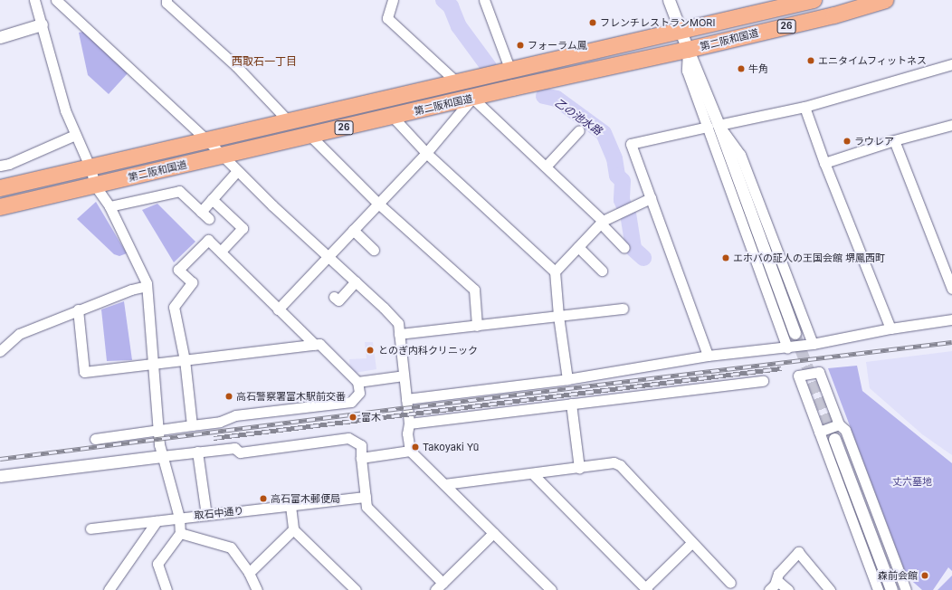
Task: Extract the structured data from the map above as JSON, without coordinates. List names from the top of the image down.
{
  "streets": {
    "highway": ["26", "第二阪和国道"],
    "street": ["取石中通り"]
  },
  "districts": ["西取石一丁目"],
  "water": ["乙の池水路"],
  "parks": ["丈六墓地"],
  "places": [
    "フレンチレストランMORI",
    "フォーラム鳳",
    "エニタイムフィットネス",
    "牛角",
    "ラウレア",
    "エホバの証人の王国会館 堺鳳西町",
    "とのぎ内科クリニック",
    "高石警察署富木駅前交番",
    "富木",
    "Takoyaki Yū",
    "高石富木郵便局",
    "森前会館"
  ]
}
